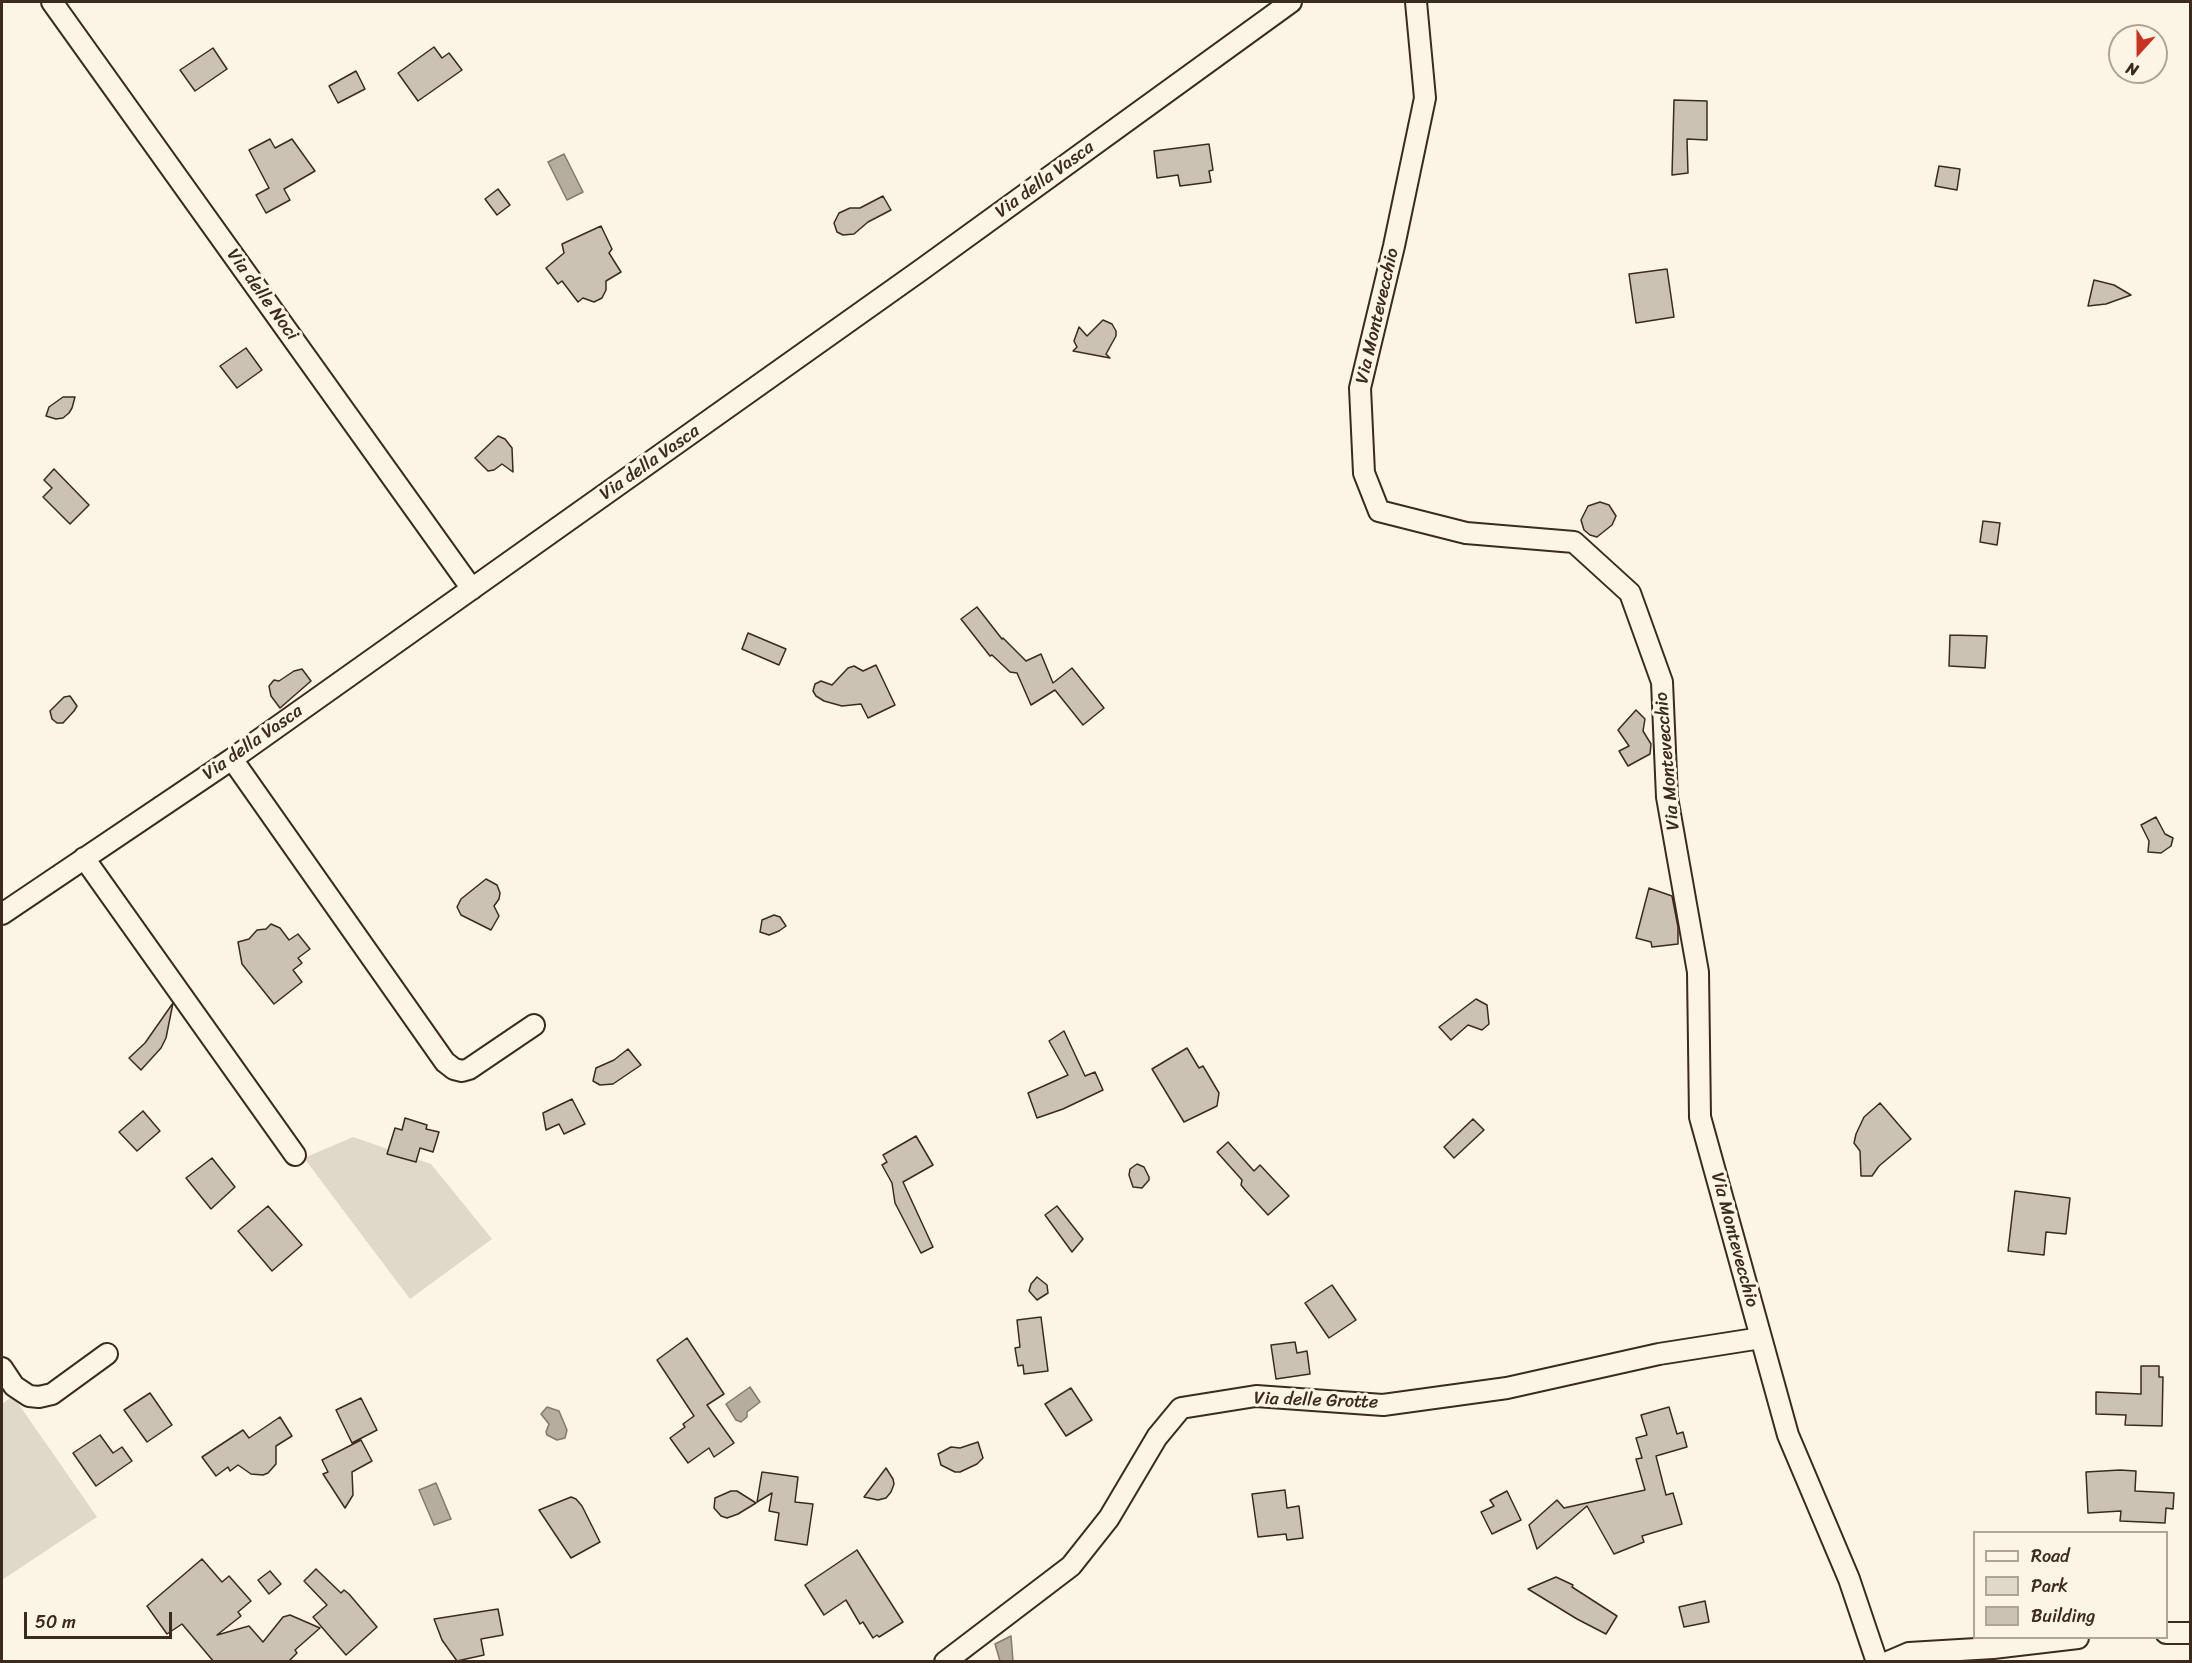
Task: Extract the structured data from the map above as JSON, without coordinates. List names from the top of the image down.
{
  "streets": {
    "street": [
      "Via della Vasca",
      "Via delle Noci",
      "Via Montevecchio",
      "Via delle Grotte"
    ]
  },
  "crossings": [
    ["Via della Vasca", "Via delle Noci"],
    ["Via Montevecchio", "Via delle Grotte"]
  ],
  "legend": ["Road", "Park", "Building"],
  "scale_bar": "50 m",
  "north": "bottom"
}
